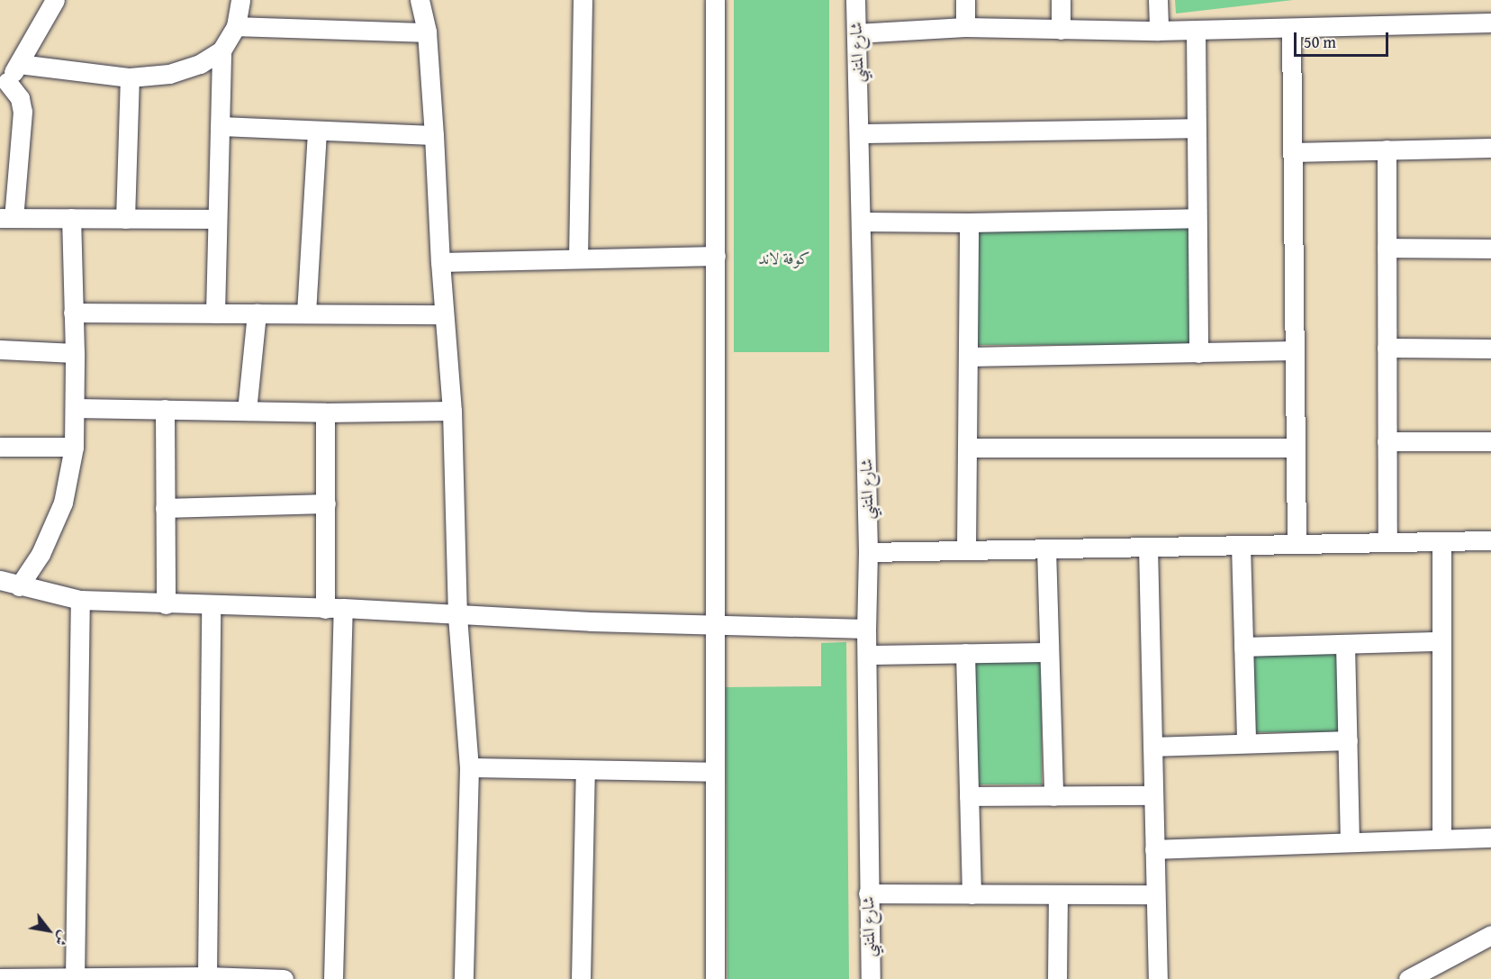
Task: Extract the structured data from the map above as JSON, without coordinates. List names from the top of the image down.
{
  "streets": {
    "street": ["شارع المتنبي"]
  },
  "parks": ["كوفة لاند"],
  "scale_bar": "50 m",
  "north": "bottom right"
}
